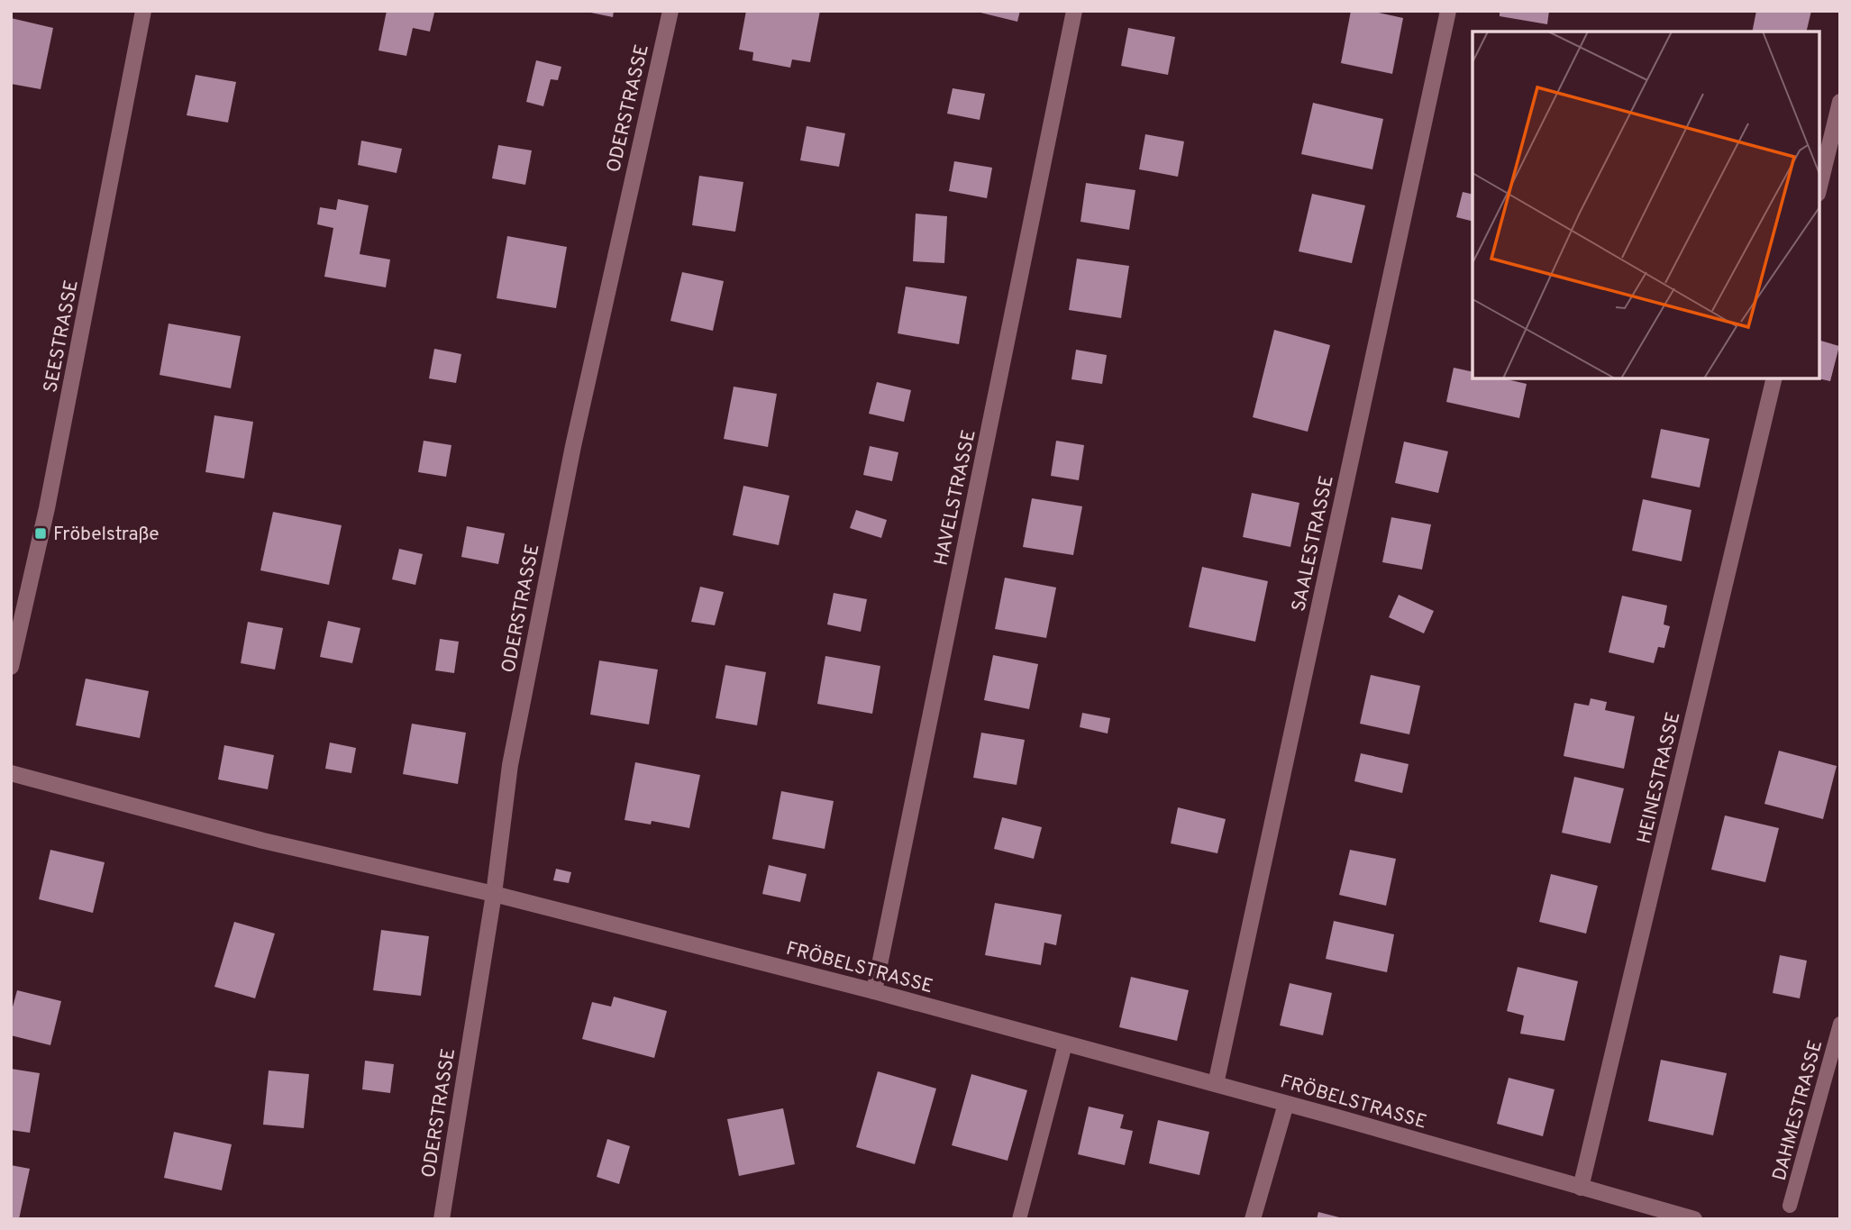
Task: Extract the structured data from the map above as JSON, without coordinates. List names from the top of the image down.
{
  "streets": {
    "street": [
      "ODERSTRASSE",
      "SEESTRASSE",
      "HAVELSTRASSE",
      "SAALESTRASSE",
      "HEINESTRASSE",
      "FRÖBELSTRASSE"
    ],
    "lane": ["DAHMESTRASSE"]
  },
  "crossings": [
    ["ODERSTRASSE", "FRÖBELSTRASSE"],
    ["HAVELSTRASSE", "FRÖBELSTRASSE"],
    ["SAALESTRASSE", "FRÖBELSTRASSE"],
    ["HEINESTRASSE", "FRÖBELSTRASSE"]
  ],
  "places": {
    "transit": ["Fröbelstraße"]
  }
}
